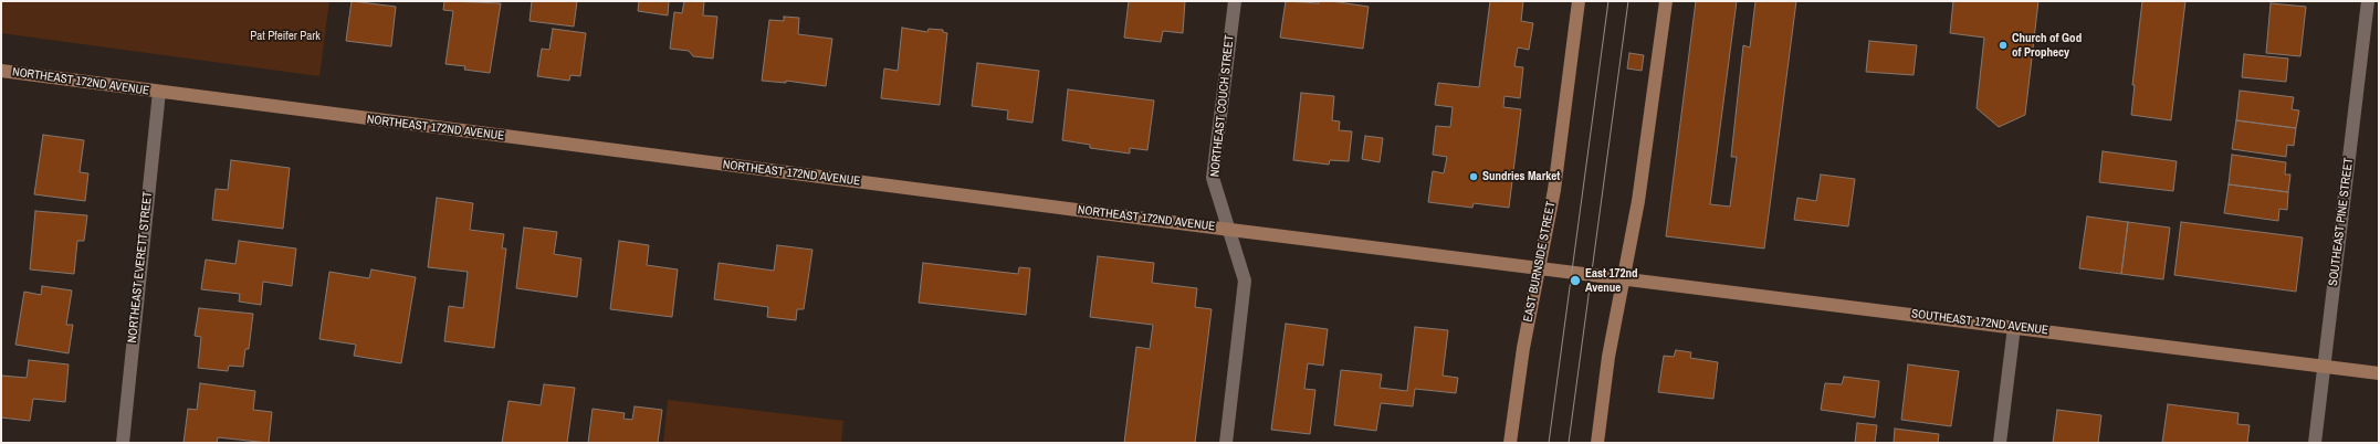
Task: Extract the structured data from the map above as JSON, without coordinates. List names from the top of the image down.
{
  "streets": {
    "street": [
      "NORTHEAST 172ND AVENUE",
      "NORTHEAST COUCH STREET",
      "SOUTHEAST PINE STREET",
      "EAST BURNSIDE STREET",
      "NORTHEAST EVERETT STREET",
      "SOUTHEAST 172ND AVENUE"
    ]
  },
  "crossings": [
    ["NORTHEAST 172ND AVENUE", "NORTHEAST COUCH STREET"],
    ["NORTHEAST 172ND AVENUE", "EAST BURNSIDE STREET"],
    ["NORTHEAST 172ND AVENUE", "NORTHEAST EVERETT STREET"],
    ["NORTHEAST 172ND AVENUE", "SOUTHEAST 172ND AVENUE"],
    ["SOUTHEAST PINE STREET", "SOUTHEAST 172ND AVENUE"]
  ],
  "parks": ["Pat Pfeifer Park"],
  "places": ["Church of God of Prophecy", "Sundries Market", "East 172nd Avenue"]
}
